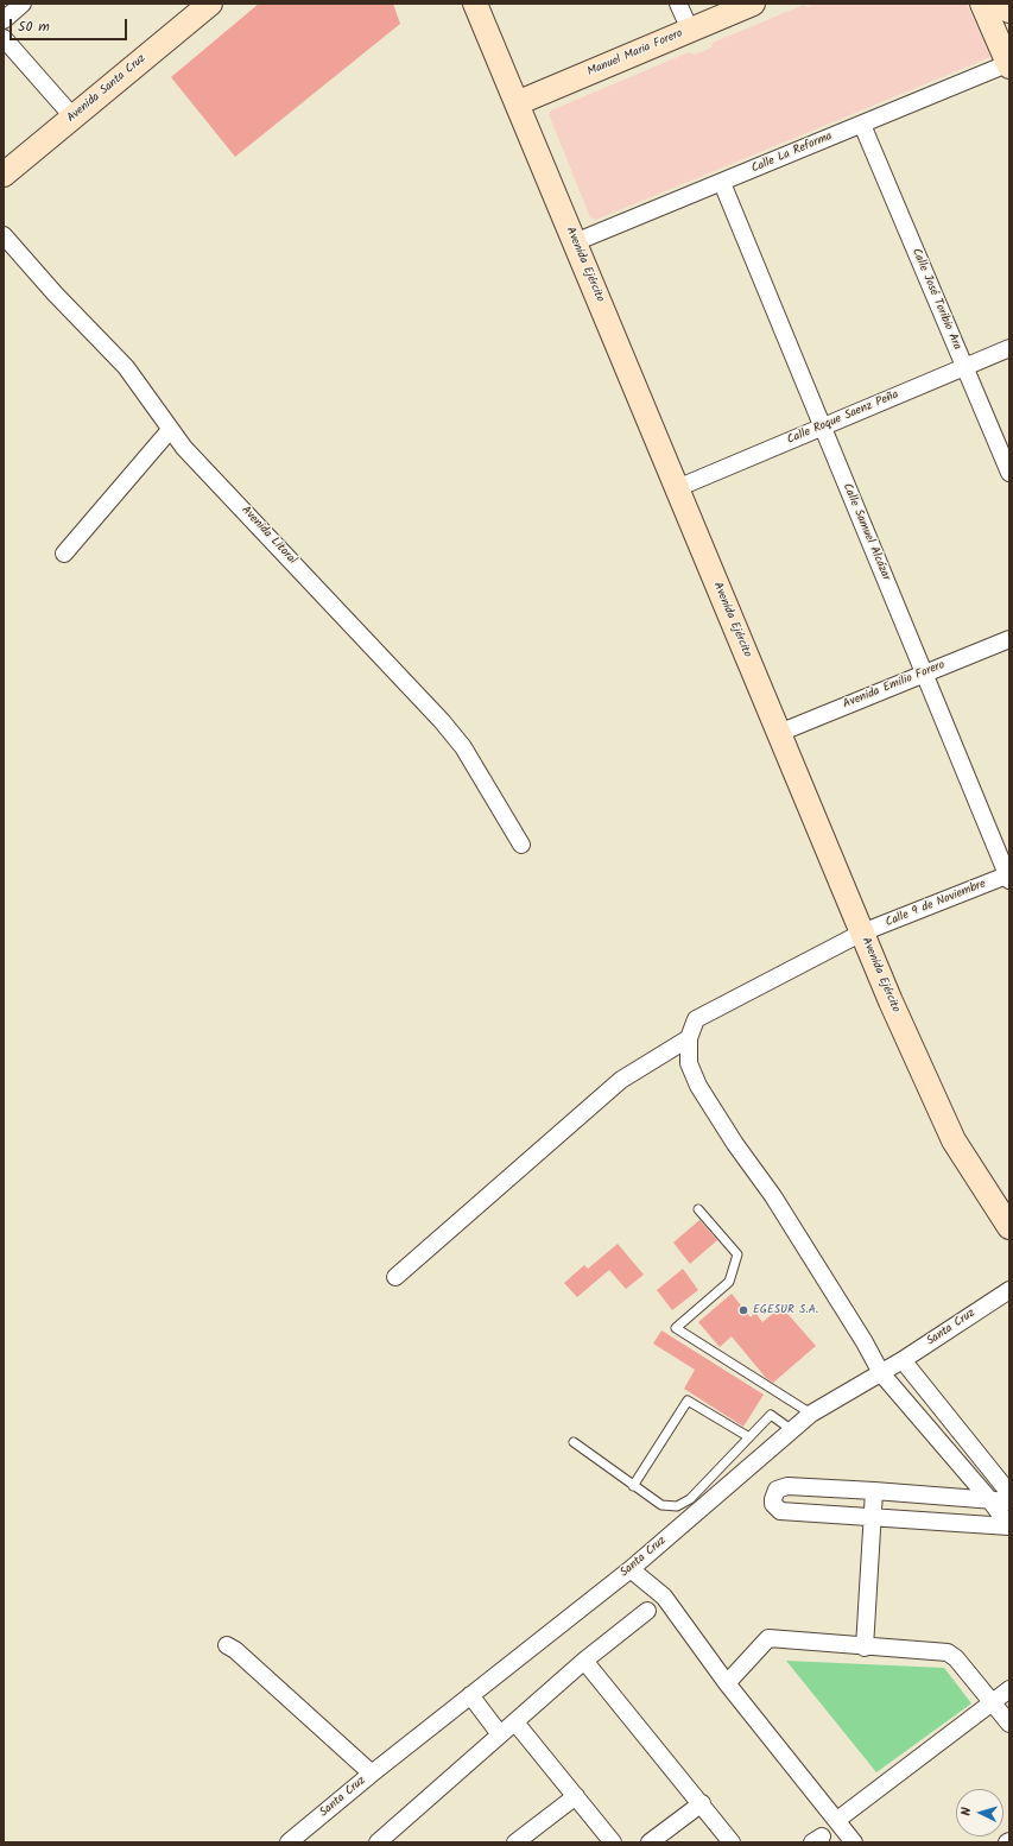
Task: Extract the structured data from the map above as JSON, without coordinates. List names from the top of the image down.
{
  "streets": {
    "main road": ["Manuel Maria Forero", "Avenida Santa Cruz", "Avenida Ejército"],
    "street": [
      "Calle La Reforma",
      "Calle José Toribio Ara",
      "Calle Roque Saenz Peña",
      "Calle Samuel Alcázar",
      "Avenida Litoral",
      "Avenida Emilio Forero",
      "Calle 9 de Noviembre",
      "Santa Cruz"
    ]
  },
  "crossings": [
    ["Manuel Maria Forero", "Avenida Ejército"],
    ["Calle La Reforma", "Avenida Ejército"],
    ["Calle La Reforma", "Calle José Toribio Ara"],
    ["Calle La Reforma", "Calle Samuel Alcázar"],
    ["Avenida Ejército", "Calle Roque Saenz Peña"],
    ["Avenida Ejército", "Avenida Emilio Forero"],
    ["Avenida Ejército", "Calle 9 de Noviembre"],
    ["Calle José Toribio Ara", "Calle Roque Saenz Peña"],
    ["Calle Roque Saenz Peña", "Calle Samuel Alcázar"],
    ["Calle Samuel Alcázar", "Avenida Emilio Forero"],
    ["Calle Samuel Alcázar", "Calle 9 de Noviembre"]
  ],
  "places": ["EGESUR S.A."],
  "scale_bar": "50 m",
  "north": "left"
}
